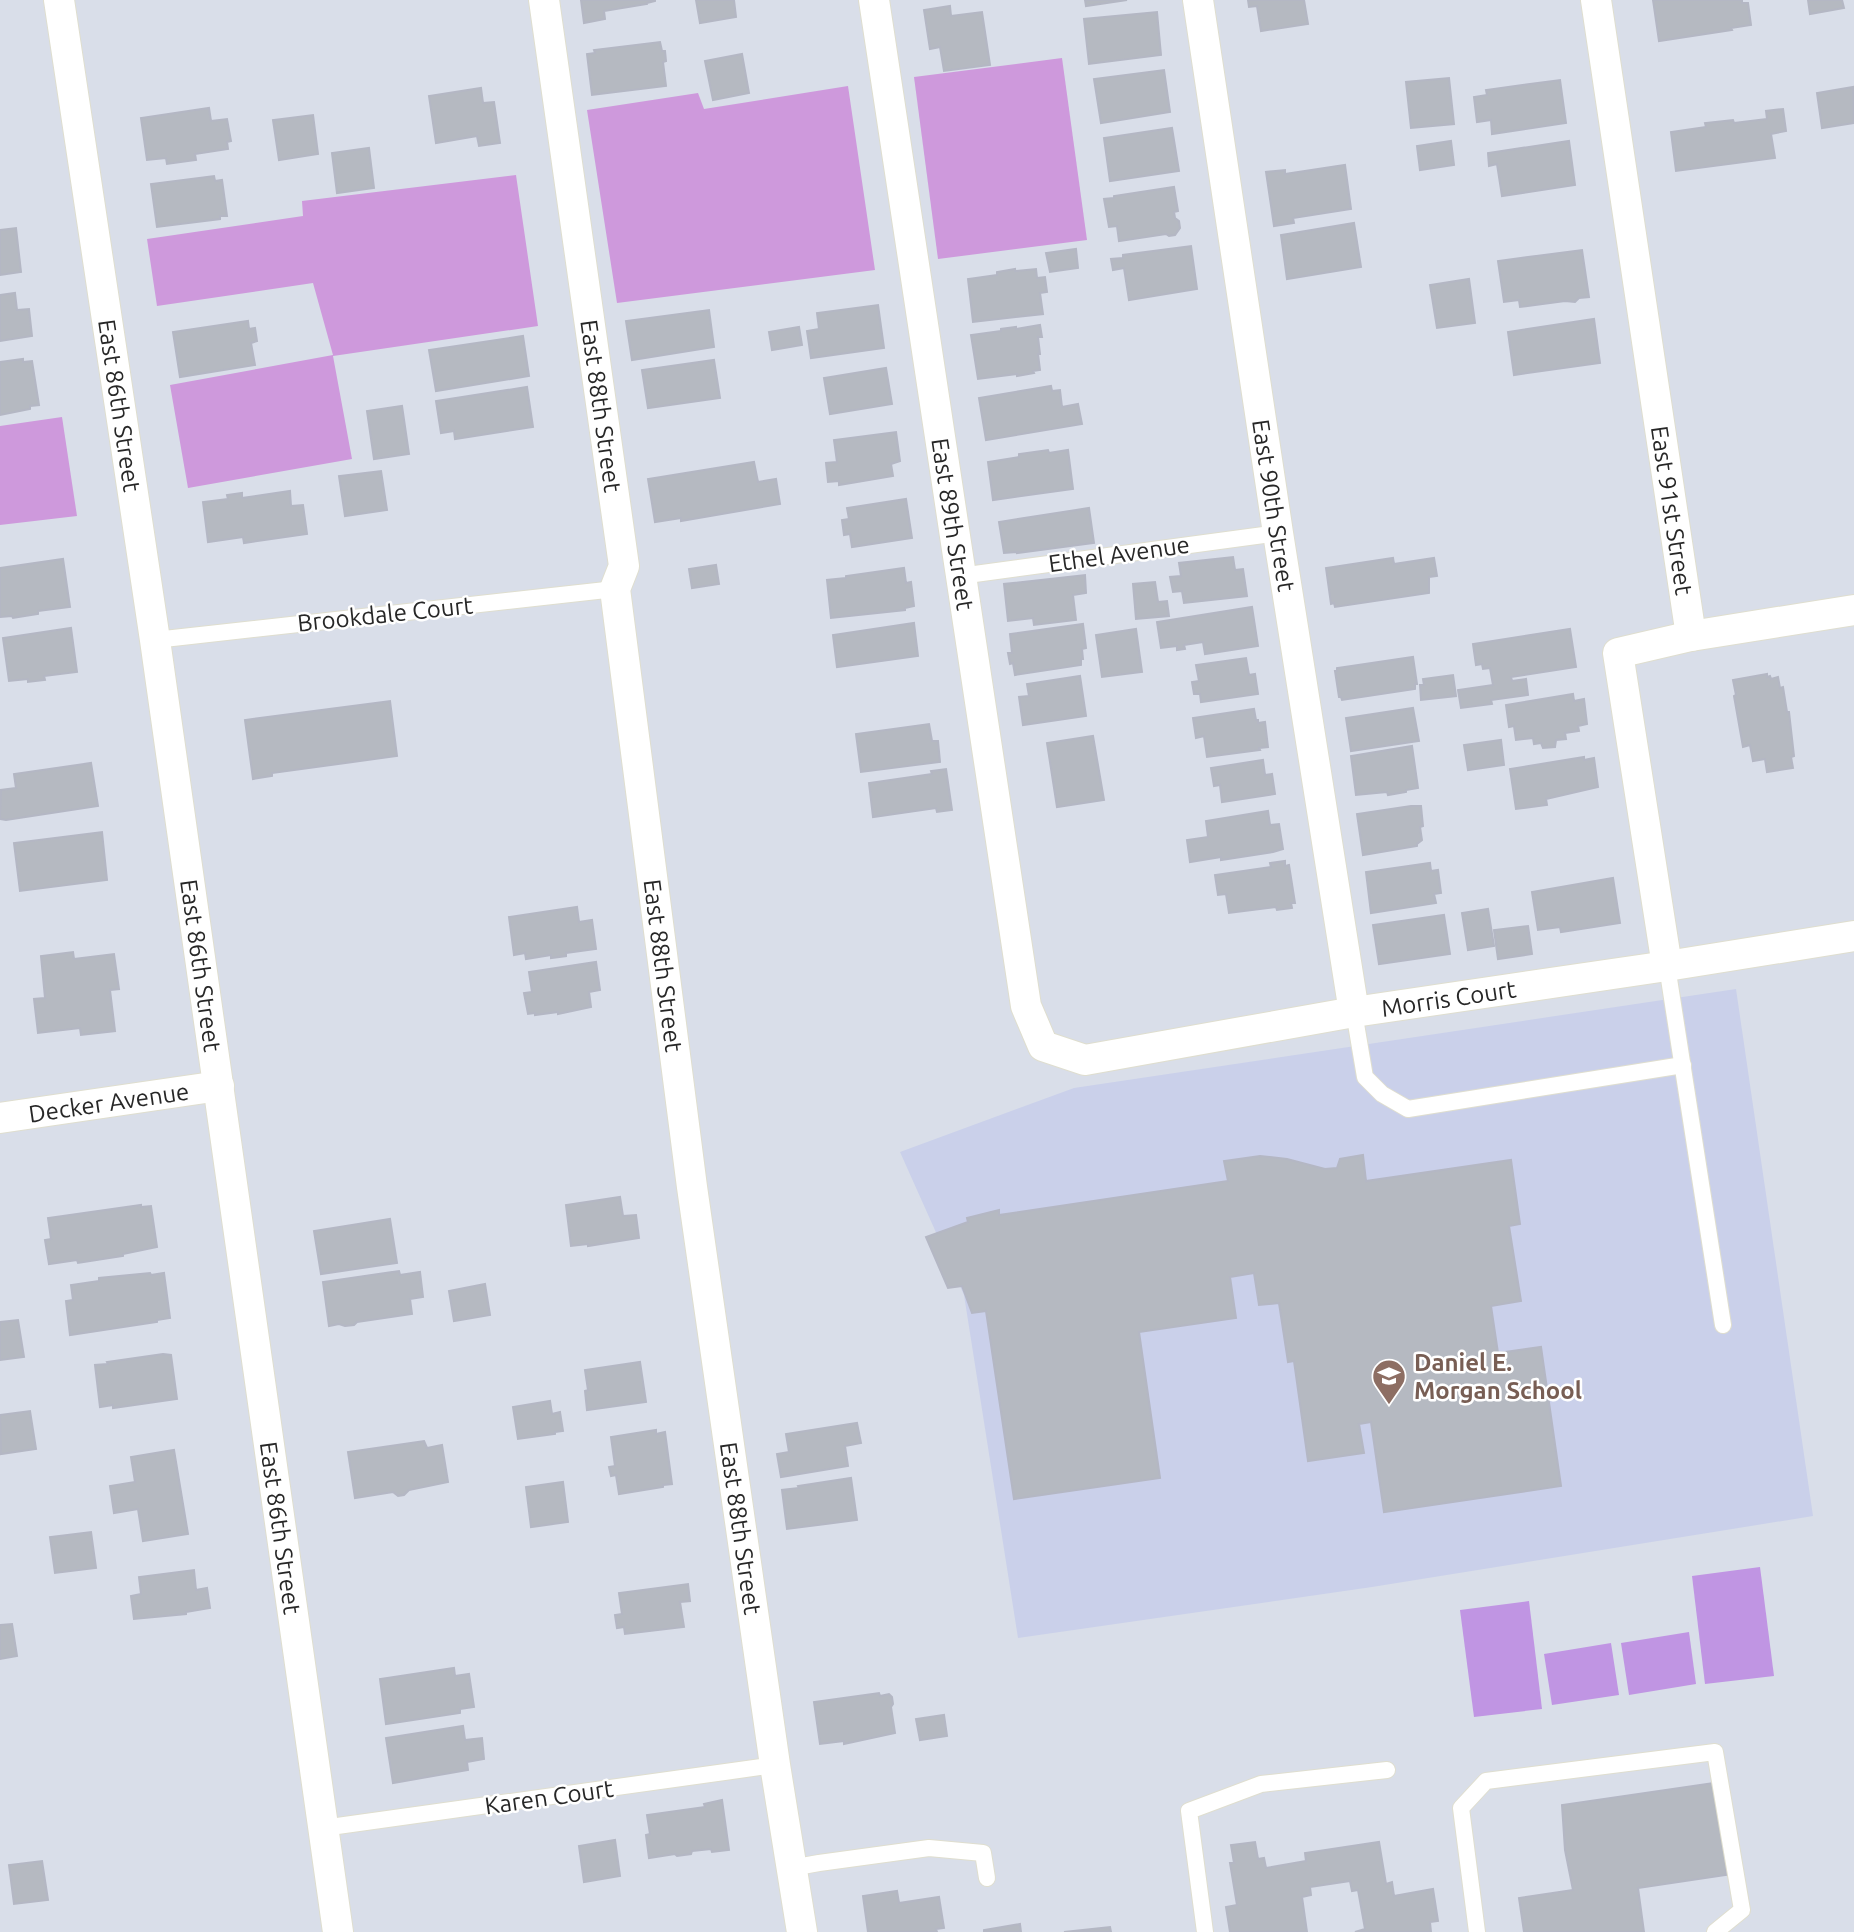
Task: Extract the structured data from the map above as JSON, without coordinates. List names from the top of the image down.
{
  "streets": {
    "street": [
      "East 86th Street",
      "East 88th Street",
      "East 90th Street",
      "East 91st Street",
      "East 89th Street",
      "Morris Court",
      "Decker Avenue"
    ],
    "lane": ["Ethel Avenue", "Brookdale Court", "Karen Court"]
  },
  "crossings": [
    ["East 86th Street", "Brookdale Court"],
    ["East 86th Street", "Decker Avenue"],
    ["East 86th Street", "Karen Court"],
    ["East 88th Street", "Brookdale Court"],
    ["East 88th Street", "Karen Court"],
    ["East 90th Street", "Ethel Avenue"],
    ["East 90th Street", "Morris Court"],
    ["East 89th Street", "Ethel Avenue"],
    ["East 89th Street", "Morris Court"]
  ],
  "places": {
    "school or university": ["Daniel E. Morgan School"]
  }
}
